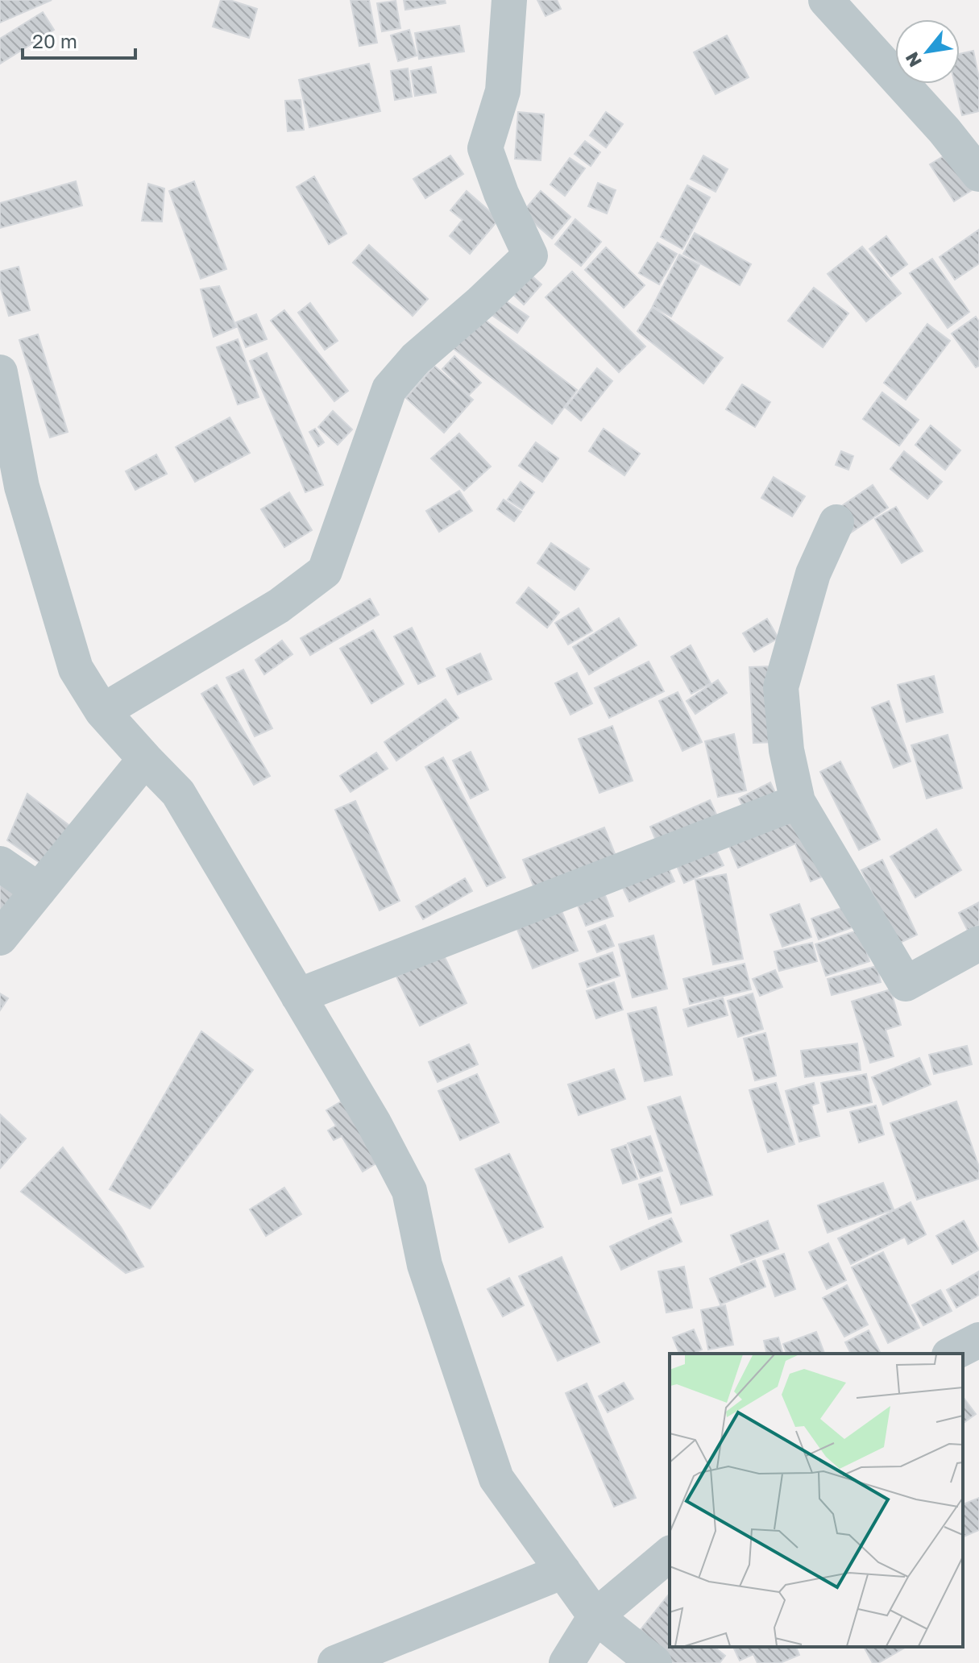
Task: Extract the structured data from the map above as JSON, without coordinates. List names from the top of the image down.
{
  "scale_bar": "20 m",
  "north": "bottom left"
}
